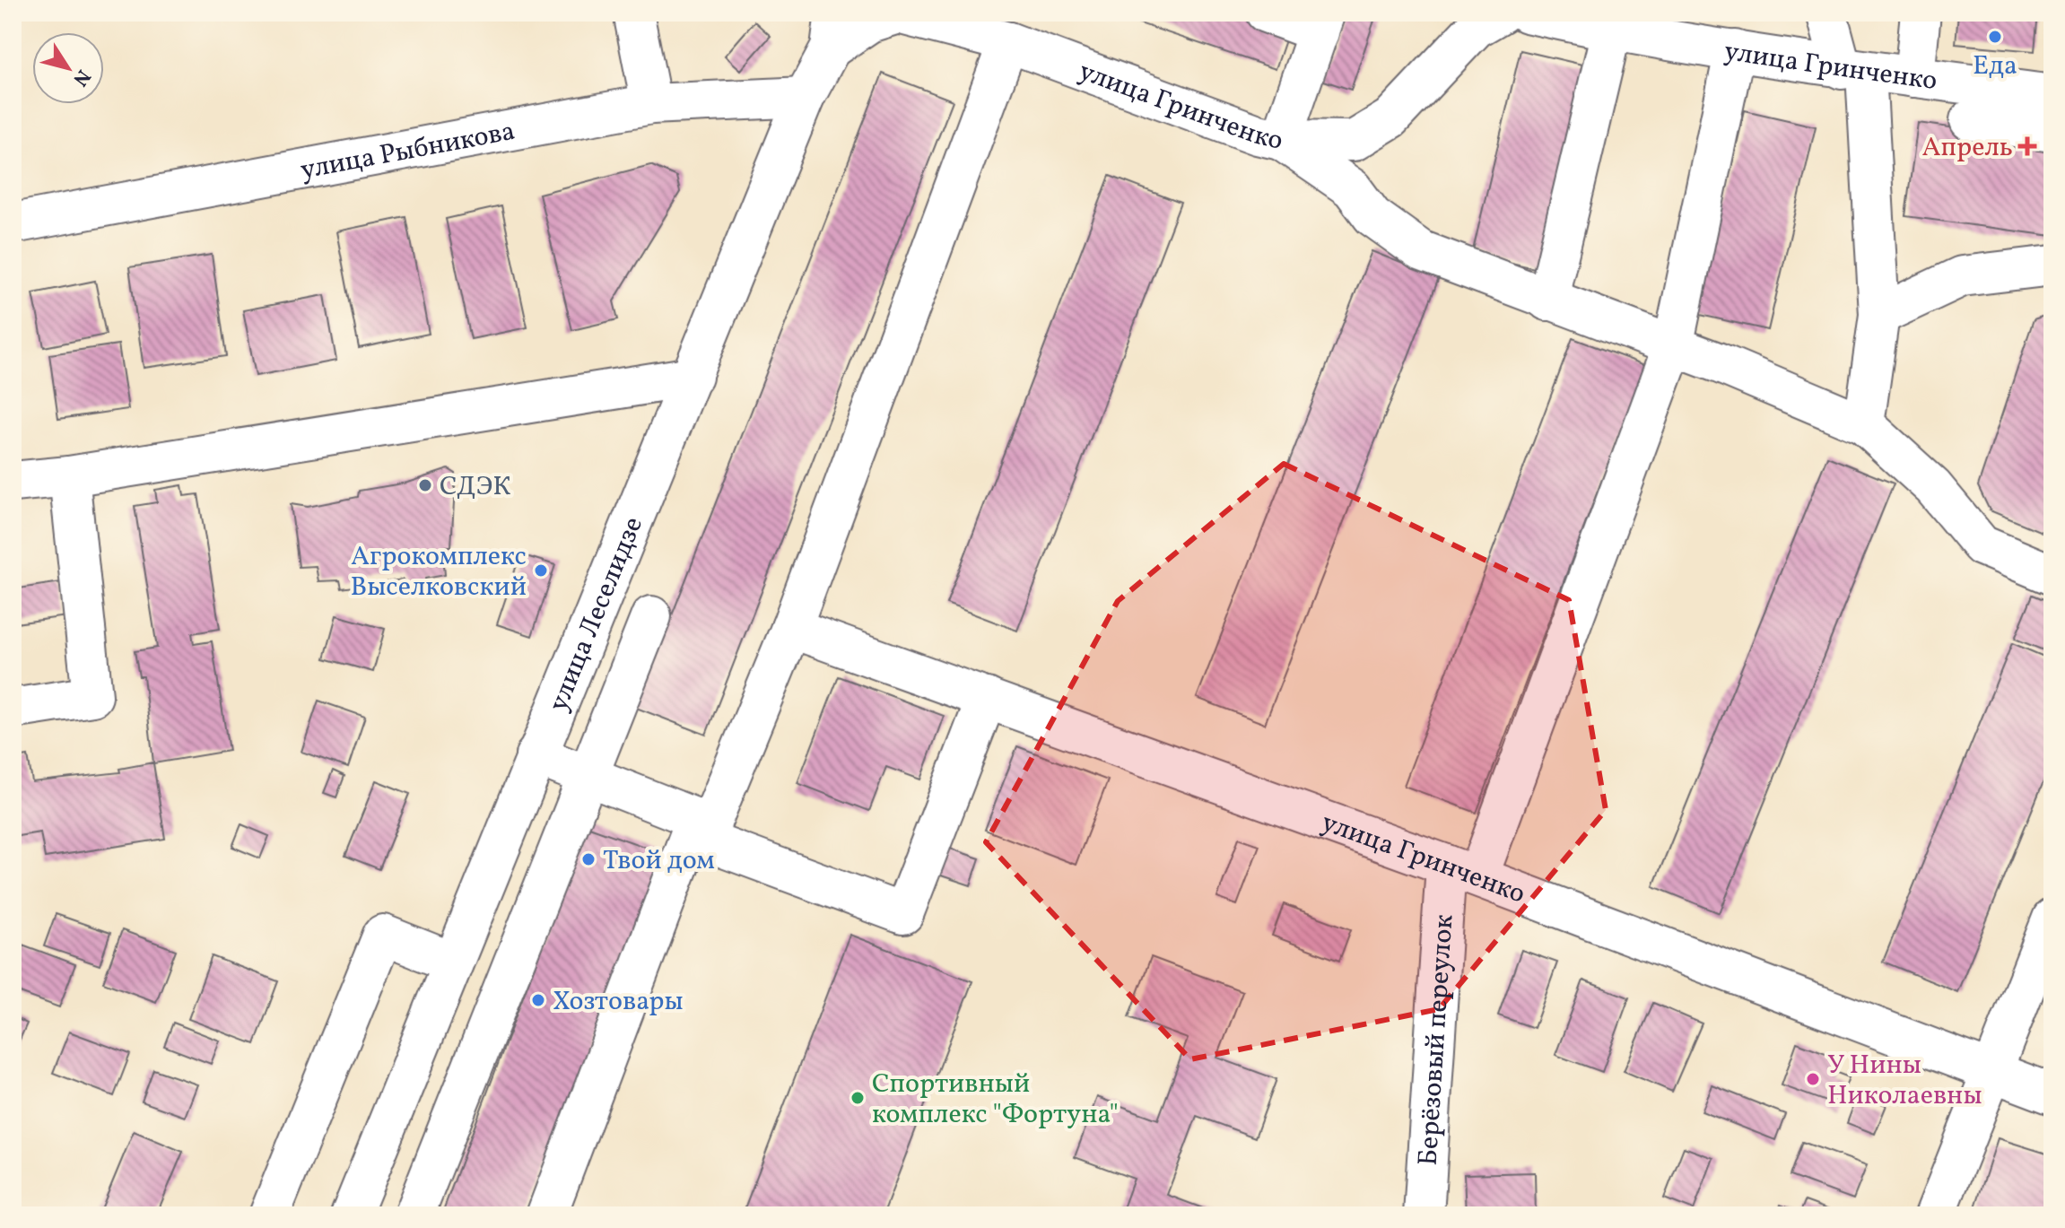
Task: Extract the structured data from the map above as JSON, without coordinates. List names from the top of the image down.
{
  "streets": {
    "street": [
      "улица Гринченко",
      "улица Рыбникова",
      "улица Леселидзе",
      "Берёзовый переулок"
    ]
  },
  "crossings": [
    ["улица Гринченко", "улица Леселидзе"],
    ["улица Гринченко", "Берёзовый переулок"],
    ["улица Рыбникова", "улица Леселидзе"]
  ],
  "places": {
    "other": [
      "Еда",
      "СДЭК",
      "Агрокомплекс Выселковский",
      "Твой дом",
      "Хозтовары",
      "У Нины Николаевны",
      "Спортивный комплекс \"Фортуна\""
    ],
    "health": ["Апрель"]
  },
  "north": "bottom right"
}
